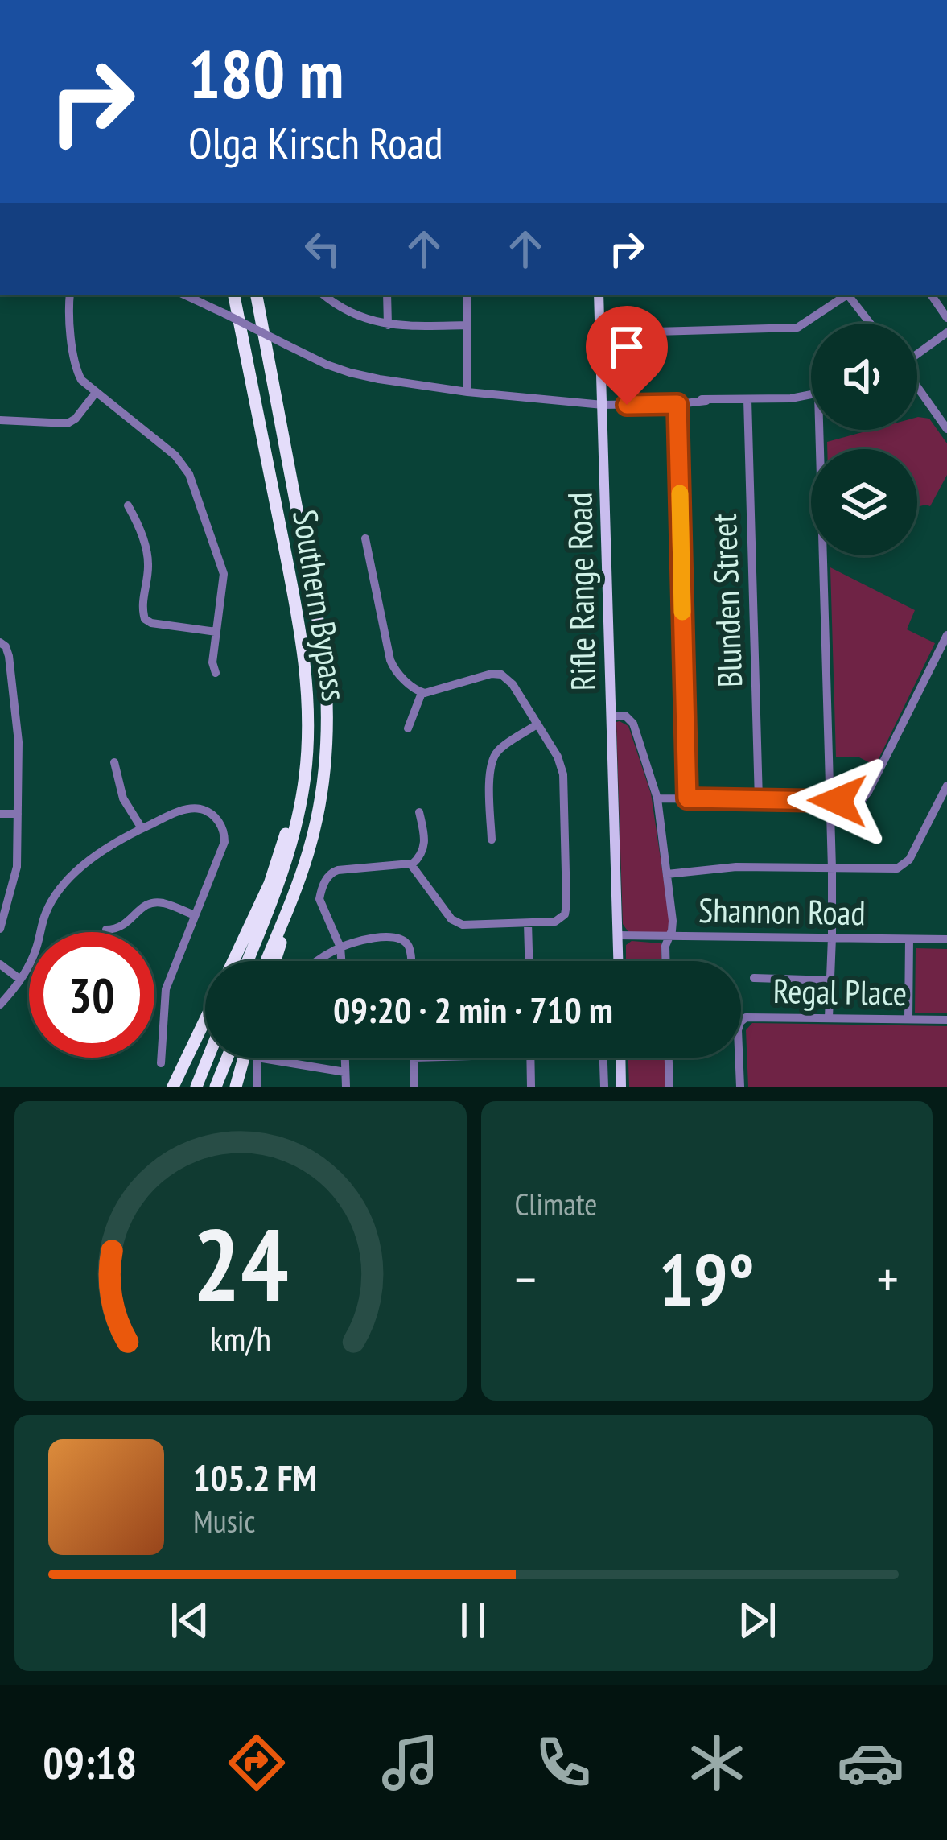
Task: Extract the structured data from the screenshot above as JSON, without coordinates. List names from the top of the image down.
{
  "streets": {
    "highway": ["Southern Bypass"],
    "main road": ["Rifle Range Road"],
    "street": ["Blunden Street", "Shannon Road", "Regal Place"]
  },
  "crossings": [
    ["Rifle Range Road", "Shannon Road"]
  ],
  "page": {
    "turn": ["180 m", "Olga Kirsch Road"],
    "limit": "30",
    "trip": "09:20 · 2 min · 710 m",
    "tile": "Climate",
    "heat": ["−", "19°", "+"],
    "song": ["105.2 FM", "Music"],
    "tabs": "09:18",
    "gauge": ["24", "km/h"]
  }
}
